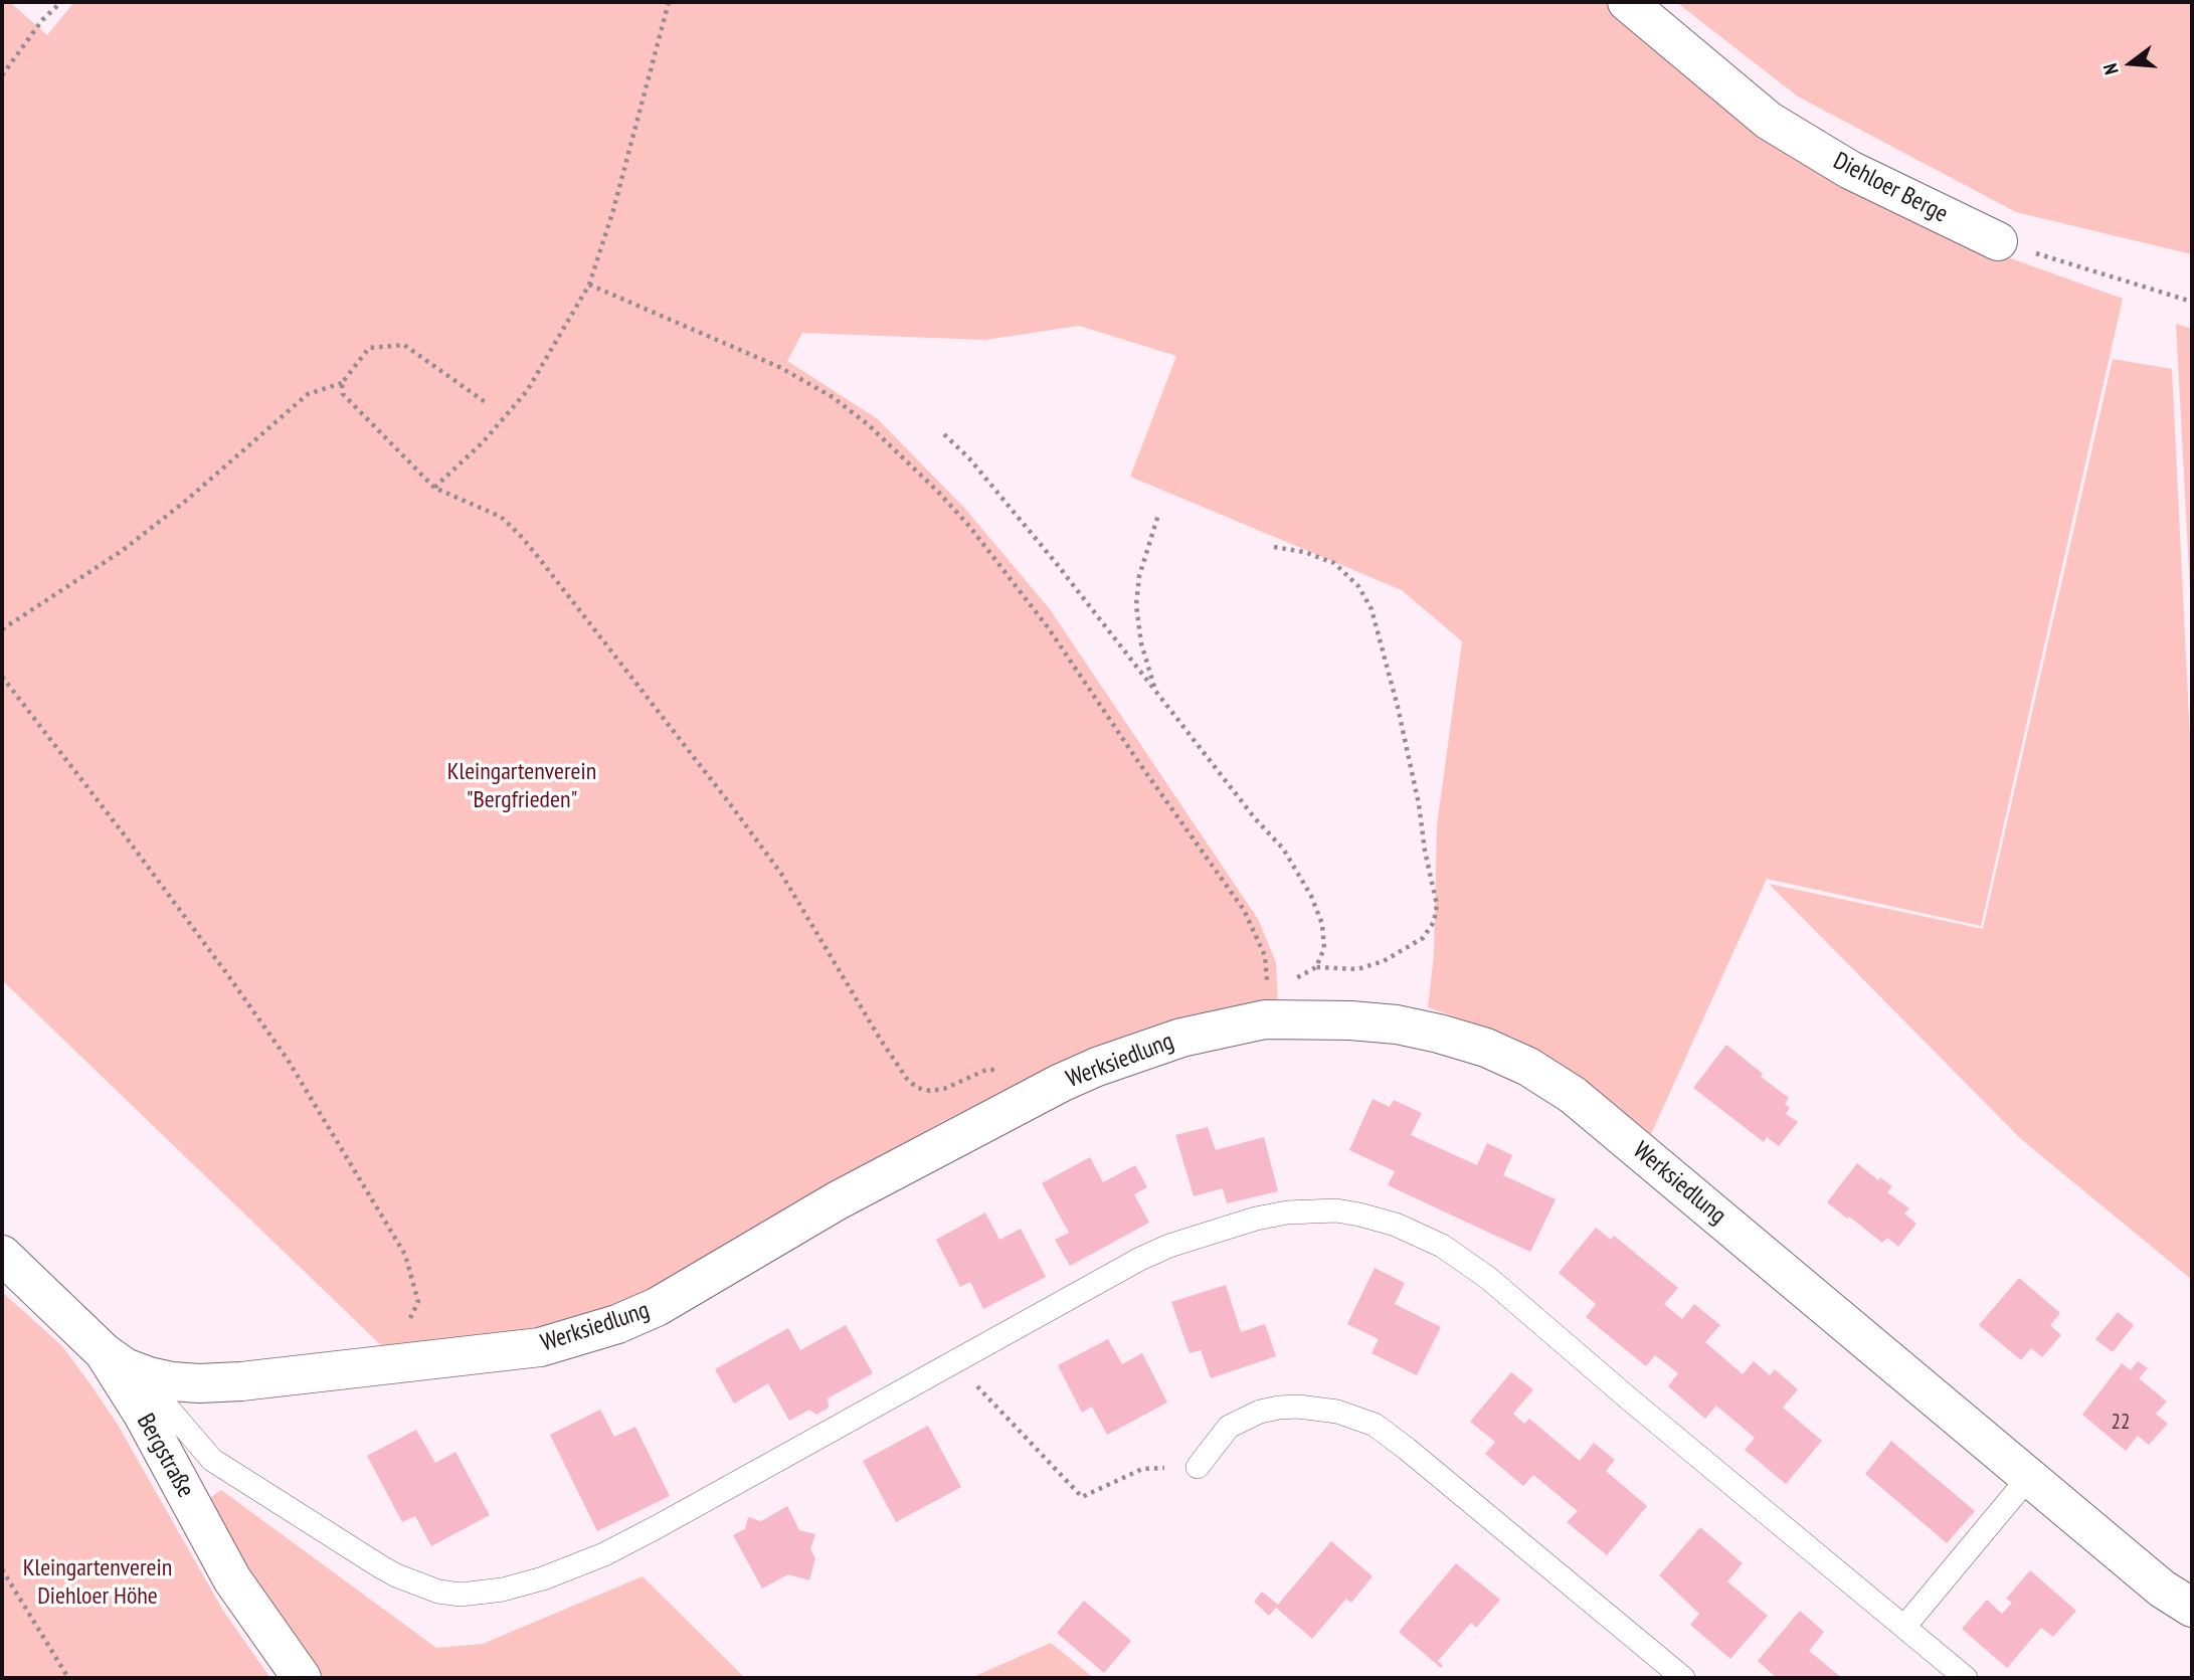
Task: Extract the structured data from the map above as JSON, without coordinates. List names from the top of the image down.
{
  "streets": {
    "street": ["Diehloer Berge", "Werksiedlung", "Bergstraße"]
  },
  "crossings": [
    ["Werksiedlung", "Bergstraße"]
  ],
  "parks": ["Kleingartenverein \"Bergfrieden\"", "Kleingartenverein Diehloer Höhe"],
  "house_numbers": ["22"],
  "north": "left"
}
